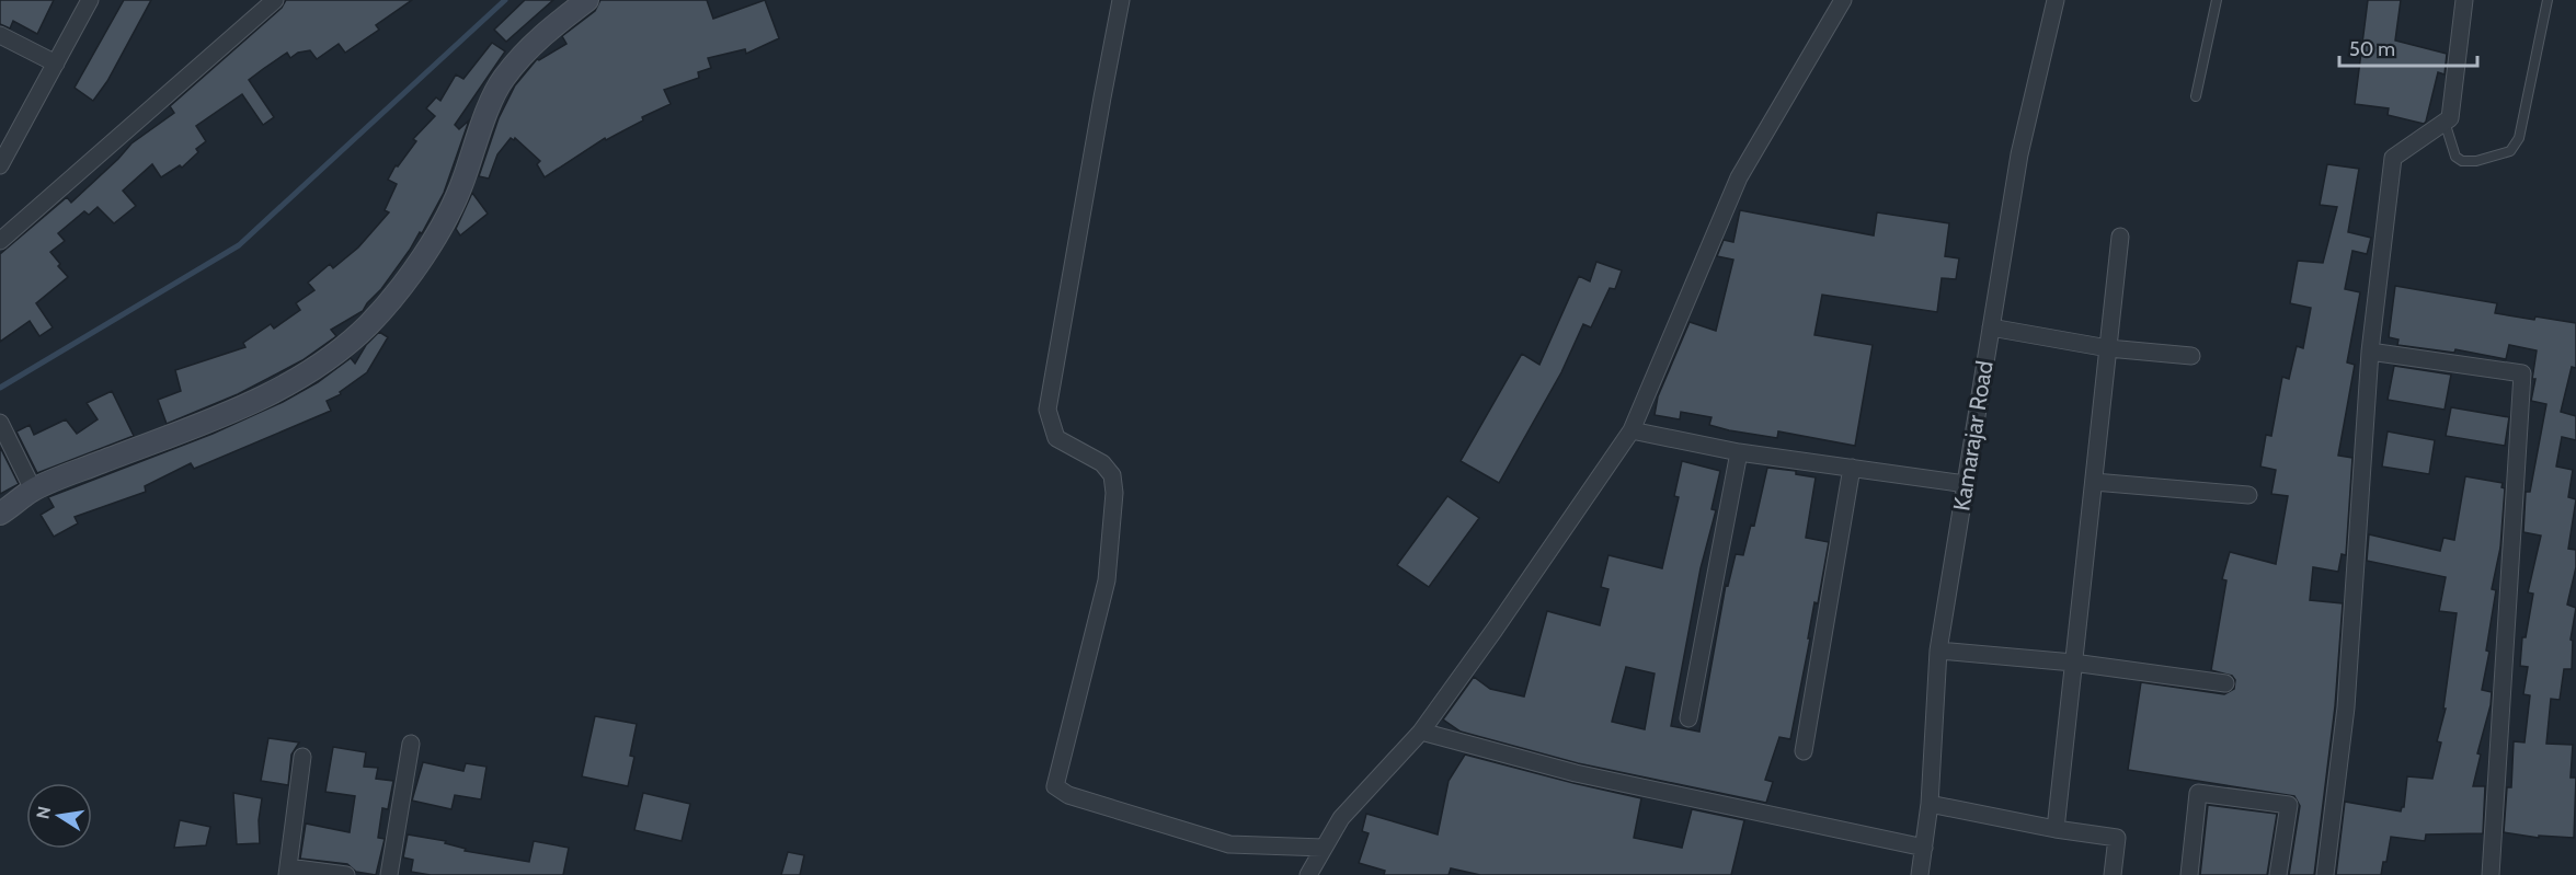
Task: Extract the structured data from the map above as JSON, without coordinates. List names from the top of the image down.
{
  "streets": {
    "street": ["Kamarajar Road"]
  },
  "scale_bar": "50 m",
  "north": "left"
}
